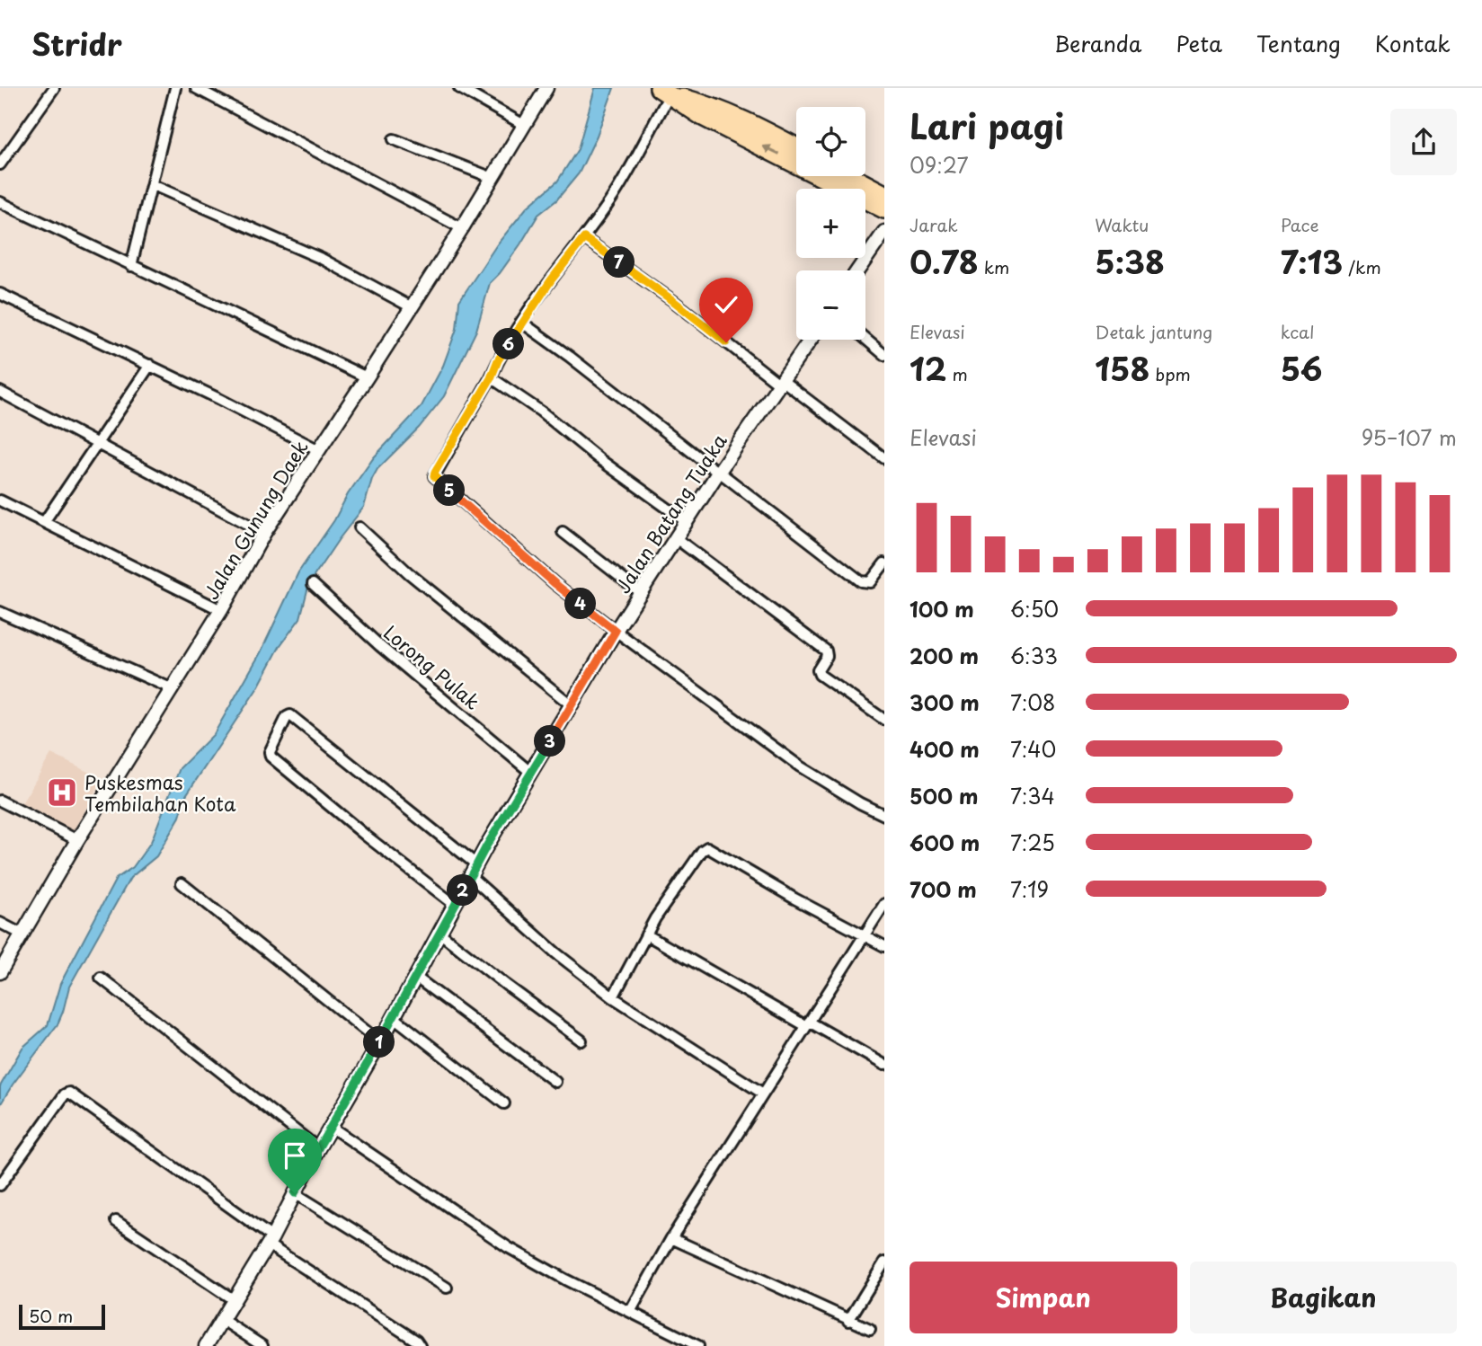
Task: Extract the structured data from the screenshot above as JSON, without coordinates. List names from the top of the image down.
{
  "streets": {
    "street": ["Jalan Batang Tuaka", "Jalan Gunung Daek", "Lorong Pulak"]
  },
  "crossings": [
    ["Jalan Batang Tuaka", "Lorong Pulak"]
  ],
  "places": {
    "hospital": ["Puskesmas Tembilahan Kota"]
  },
  "scale_bar": "50 m",
  "page": {
    "header": "Stridr",
    "nav": [
      "Beranda",
      "Peta",
      "Tentang",
      "Kontak"
    ],
    "heading": ["Lari pagi", "09:27"],
    "map_buttons": ["+", "−"],
    "stats": [
      ["Jarak", "0.78 km"],
      ["Waktu", "5:38"],
      ["Pace", "7:13 /km"],
      ["Elevasi", "12 m"],
      ["Detak jantung", "158 bpm"],
      ["kcal", "56"]
    ],
    "pins": [
      "7",
      "6",
      "5",
      "4",
      "3",
      "2",
      "1"
    ],
    "chart": ["Elevasi", "95–107 m"],
    "list": [
      {
        "name": "100 m",
        "note": "6:50"
      },
      {
        "name": "200 m",
        "note": "6:33"
      },
      {
        "name": "300 m",
        "note": "7:08"
      },
      {
        "name": "400 m",
        "note": "7:40"
      },
      {
        "name": "500 m",
        "note": "7:34"
      },
      {
        "name": "600 m",
        "note": "7:25"
      },
      {
        "name": "700 m",
        "note": "7:19"
      }
    ],
    "buttons": ["Simpan", "Bagikan"],
    "scale": "50 m"
  }
}
